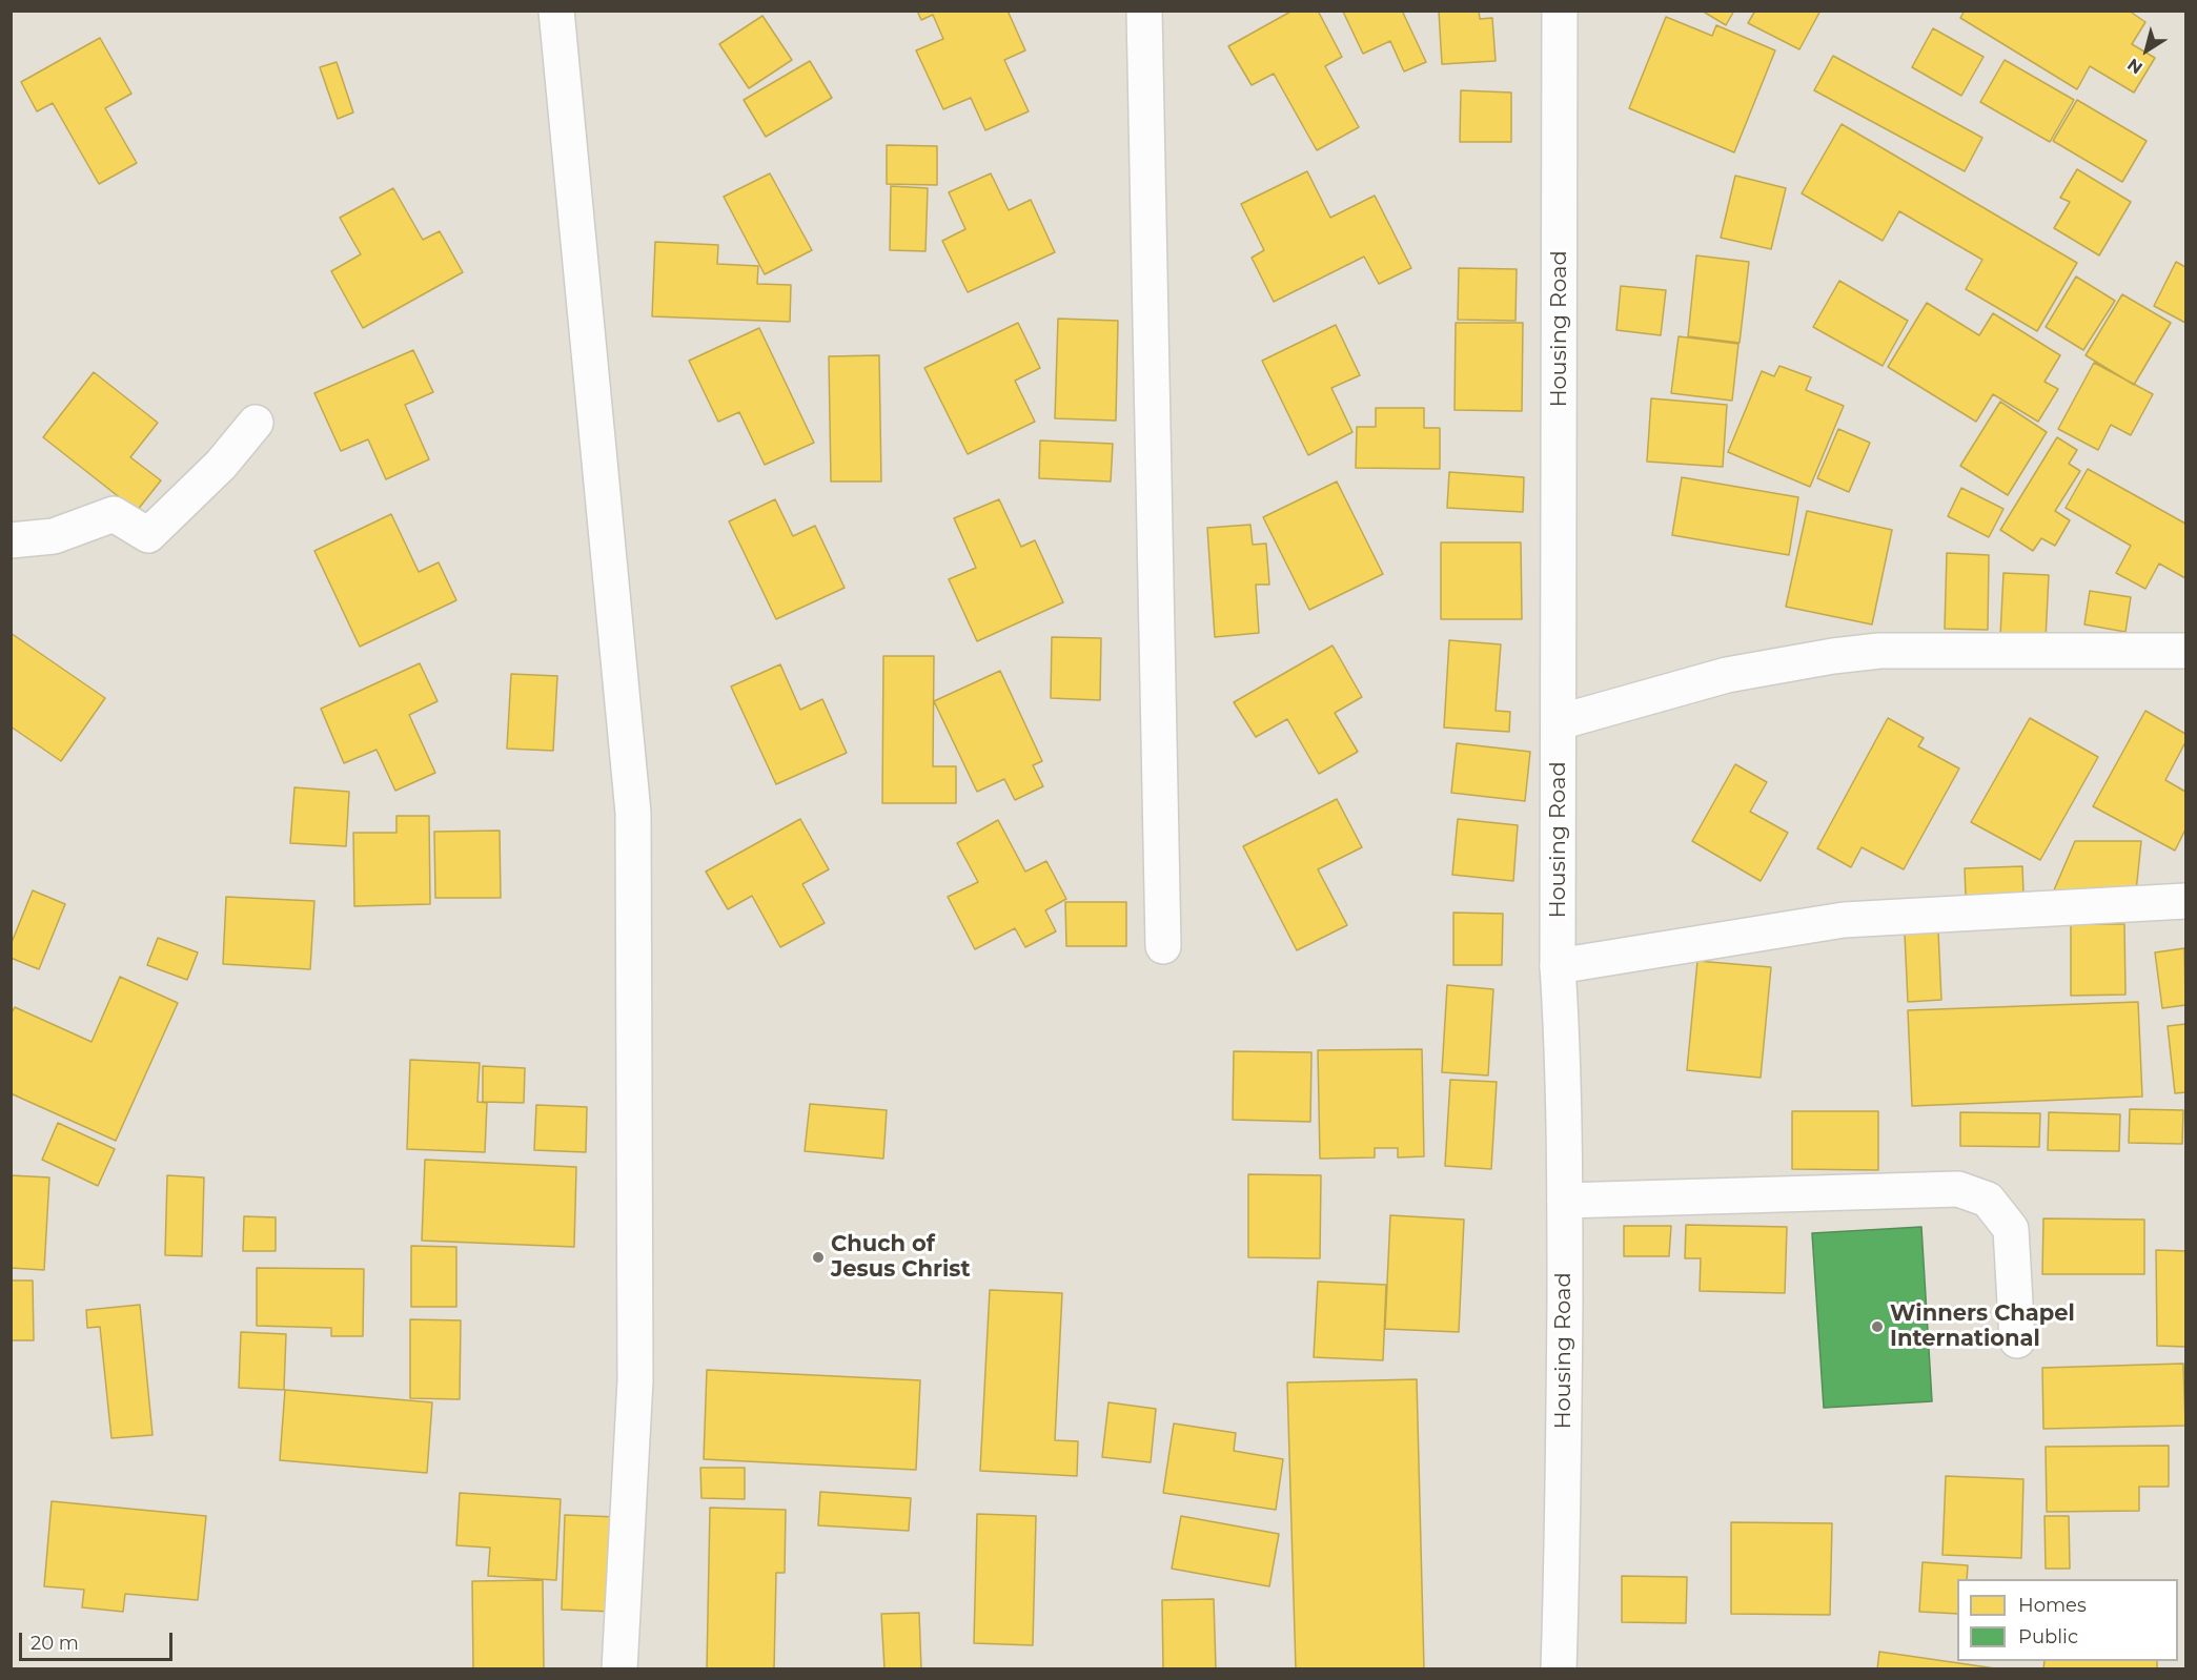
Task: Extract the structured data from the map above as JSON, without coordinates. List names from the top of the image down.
{
  "streets": {
    "street": ["Housing Road"]
  },
  "places": ["Chuch of Jesus Christ", "Winners Chapel International"],
  "legend": ["Homes", "Public"],
  "scale_bar": "20 m",
  "north": "bottom left"
}
